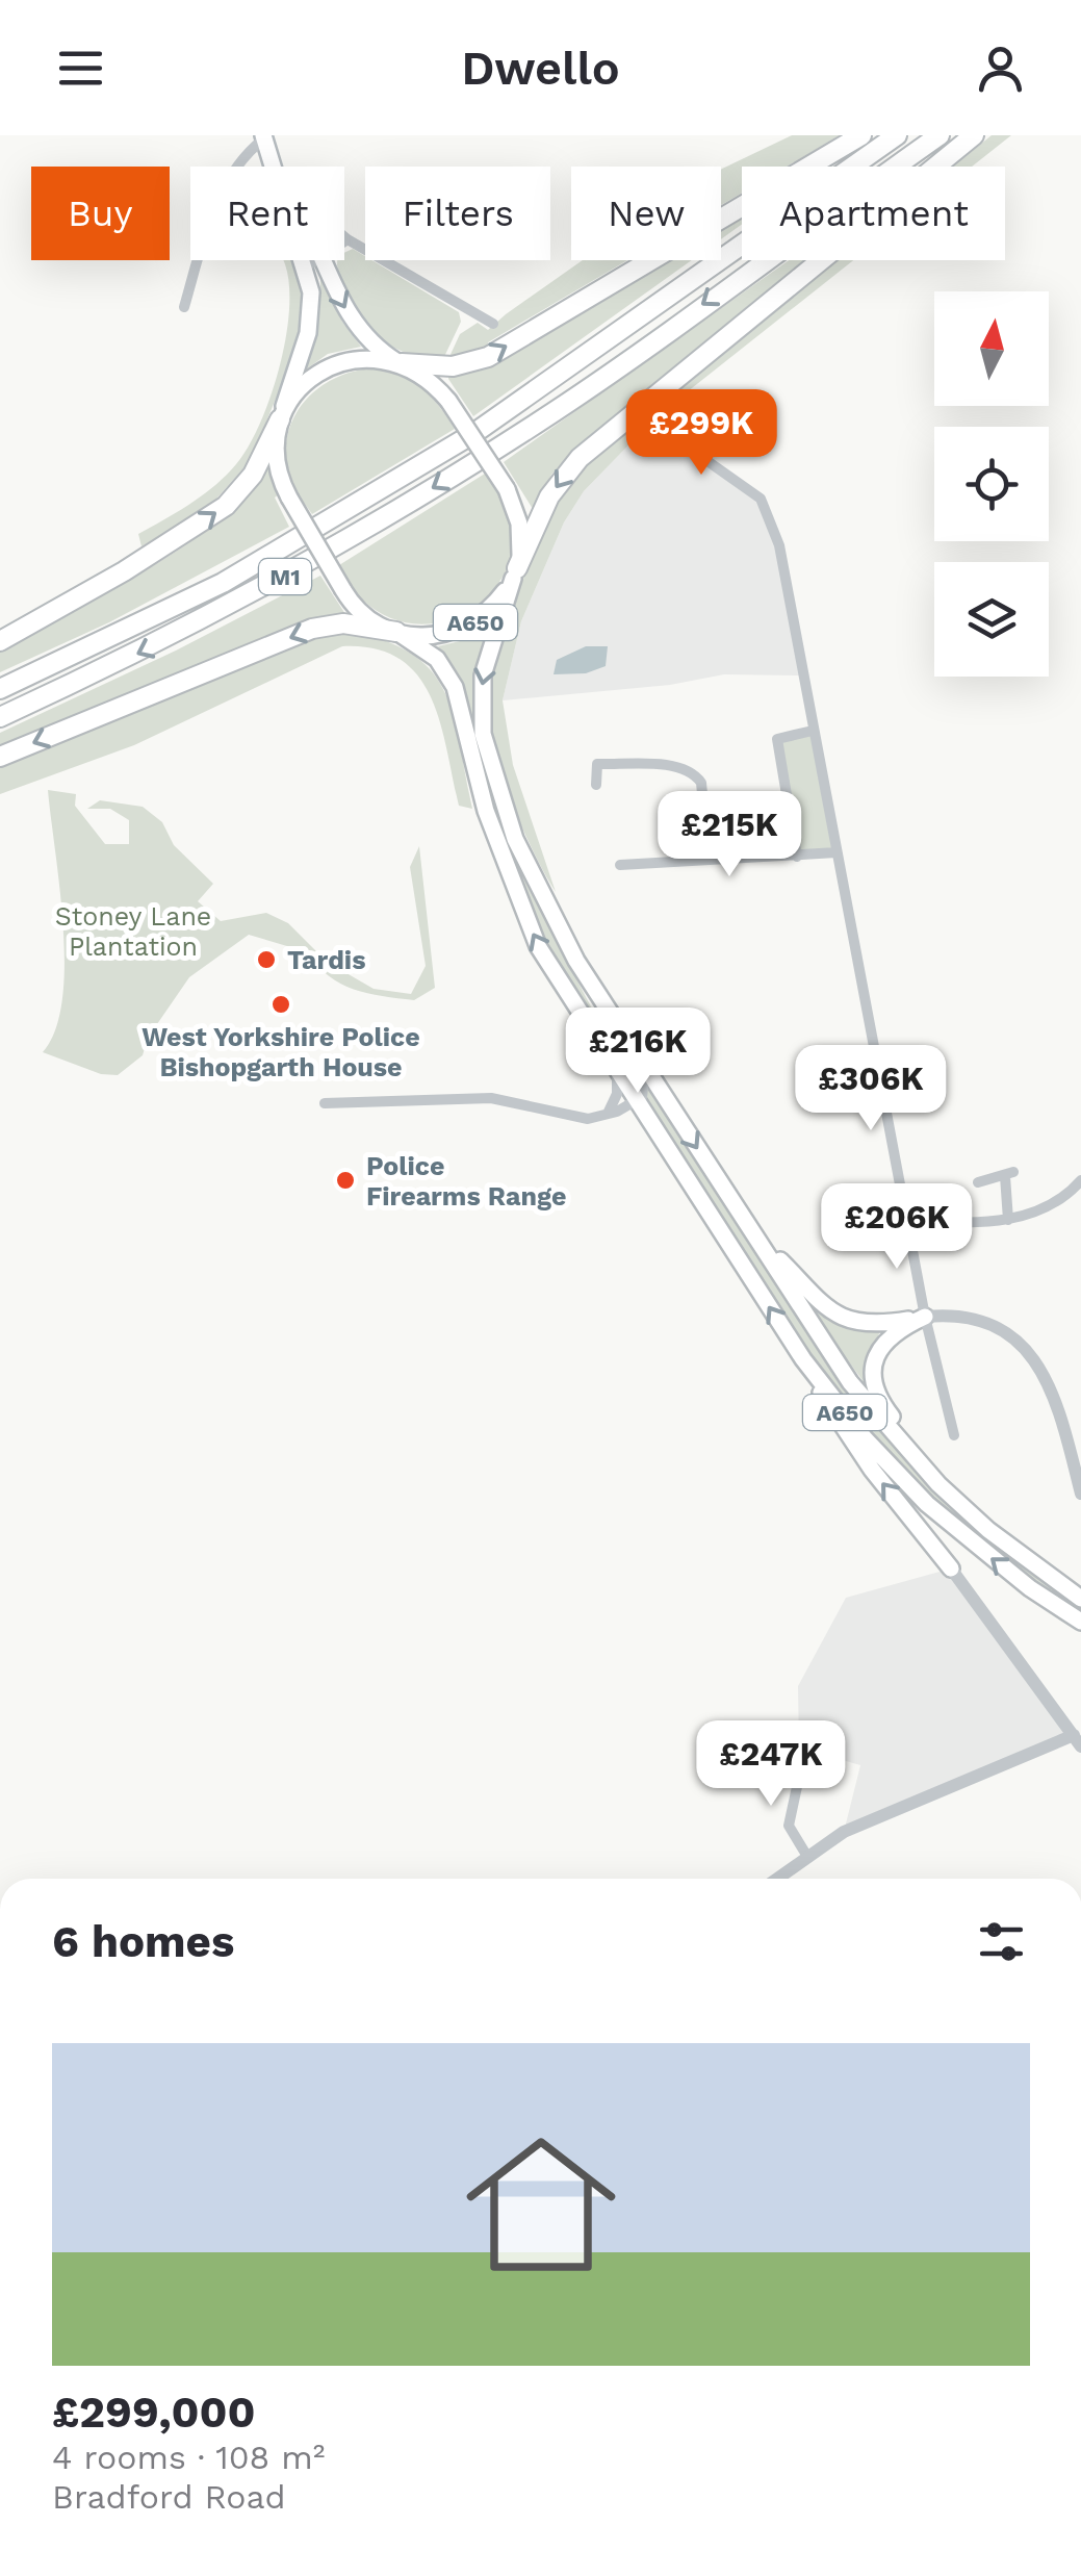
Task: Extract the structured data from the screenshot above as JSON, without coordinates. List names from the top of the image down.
{
  "streets": {
    "highway": ["M1"],
    "main road": ["A650"]
  },
  "parks": ["Stoney Lane Plantation"],
  "places": ["Tardis", "West Yorkshire Police Bishopgarth House", "Police Firearms Range"],
  "north": "top",
  "page": {
    "header": "Dwello",
    "chip": [
      "Buy",
      "Rent",
      "Filters",
      "New",
      "Apartment"
    ],
    "price": [
      "£299K",
      "£215K",
      "£216K",
      "£306K",
      "£206K",
      "£247K"
    ],
    "heading": "6 homes",
    "list": [
      {
        "name": "£299,000",
        "note": "4 rooms · 108 m² · Bradford Road"
      }
    ]
  }
}
